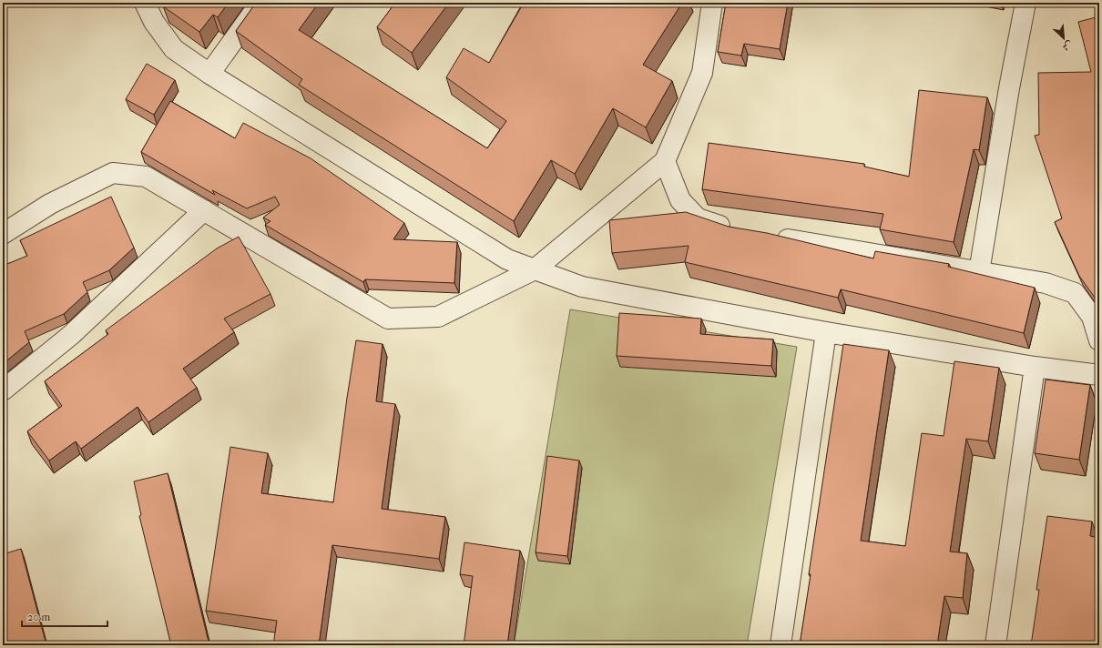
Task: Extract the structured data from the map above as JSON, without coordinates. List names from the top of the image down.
{
  "scale_bar": "20 m",
  "north": "bottom right"
}
